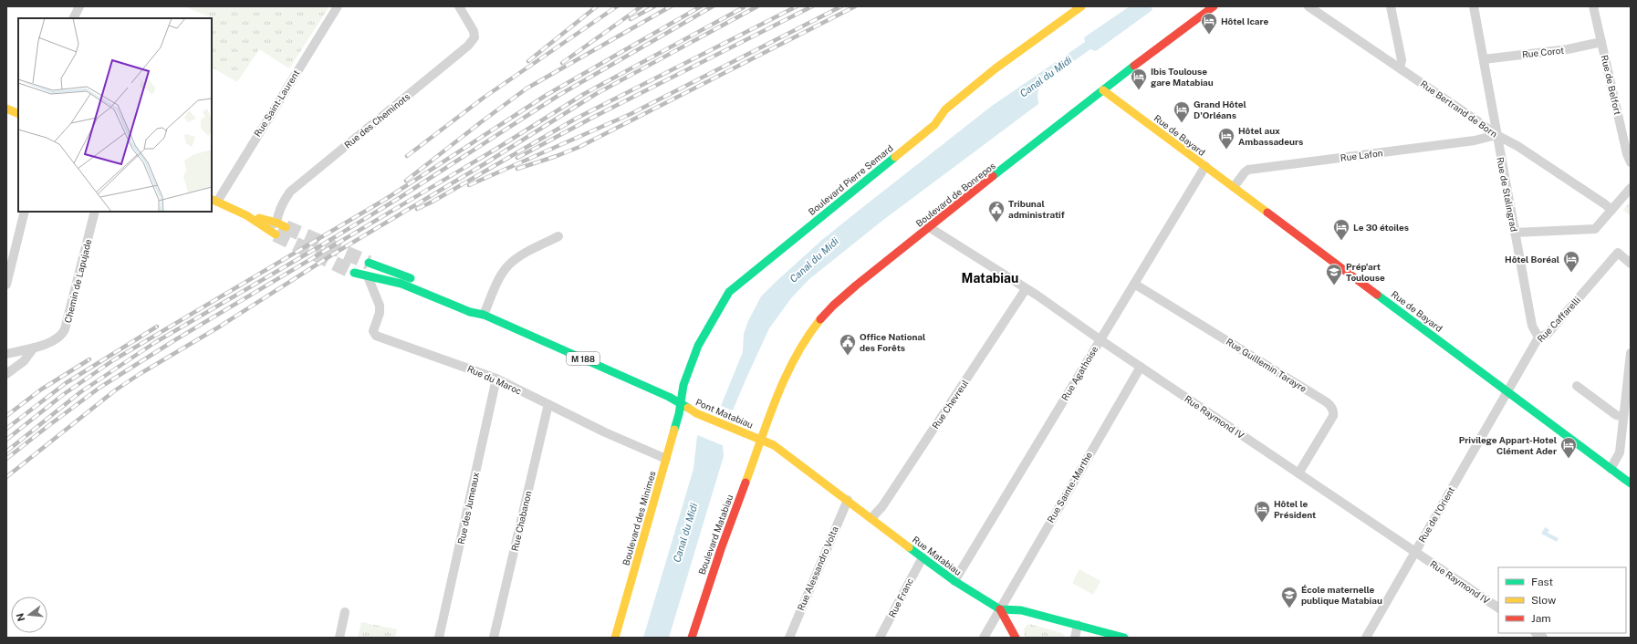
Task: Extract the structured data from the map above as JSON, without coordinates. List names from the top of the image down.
{
  "streets": {
    "main road": [
      "Rue de Bayard",
      "Boulevard Pierre Semard",
      "Boulevard de Bonrepos",
      "M 188",
      "Pont Matabiau",
      "Boulevard des Minimes",
      "Boulevard Matabiau",
      "Rue Matabiau"
    ],
    "street": [
      "Rue Corot",
      "Rue de Belfort",
      "Rue Saint-Laurent",
      "Rue Bertrand de Born",
      "Rue des Cheminots",
      "Rue Lafon",
      "Rue de Stalingrad",
      "Chemin de Lapujade",
      "Rue Caffarelli",
      "Rue Guillemin Tarayre",
      "Rue Agathoise",
      "Rue du Maroc",
      "Rue Chevreul",
      "Rue Raymond IV",
      "Rue Sainte-Marthe",
      "Rue des Jumeaux",
      "Rue de l'Orient",
      "Rue Chabanon",
      "Rue Alessandro Volta",
      "Rue Franc"
    ]
  },
  "crossings": [
    ["Rue Corot", "Rue de Belfort"],
    ["Rue Corot", "Rue de Stalingrad"],
    ["Rue Bertrand de Born", "Rue Lafon"],
    ["Rue Bertrand de Born", "Rue de Stalingrad"],
    ["Rue de Bayard", "Rue Lafon"],
    ["Rue de Bayard", "Boulevard de Bonrepos"],
    ["Rue de Bayard", "Rue Caffarelli"],
    ["Rue de Bayard", "Rue Agathoise"],
    ["Rue de Bayard", "Rue de l'Orient"],
    ["Rue Lafon", "Rue de Stalingrad"],
    ["Boulevard Pierre Semard", "M 188"],
    ["Boulevard Pierre Semard", "Pont Matabiau"],
    ["Boulevard Pierre Semard", "Boulevard des Minimes"],
    ["Boulevard de Bonrepos", "Pont Matabiau"],
    ["Boulevard de Bonrepos", "Rue Raymond IV"],
    ["Boulevard de Bonrepos", "Boulevard Matabiau"],
    ["Boulevard de Bonrepos", "Rue Matabiau"],
    ["Rue de Stalingrad", "Rue Caffarelli"],
    ["Rue Caffarelli", "Rue de l'Orient"],
    ["M 188", "Rue du Maroc"],
    ["M 188", "Pont Matabiau"],
    ["M 188", "Boulevard des Minimes"],
    ["Rue Guillemin Tarayre", "Rue Agathoise"],
    ["Rue Guillemin Tarayre", "Rue Raymond IV"],
    ["Rue Agathoise", "Rue Raymond IV"],
    ["Rue Agathoise", "Rue Matabiau"],
    ["Rue du Maroc", "Rue des Jumeaux"],
    ["Rue du Maroc", "Boulevard des Minimes"],
    ["Rue du Maroc", "Rue Chabanon"],
    ["Rue Chevreul", "Rue Raymond IV"],
    ["Rue Chevreul", "Rue Matabiau"],
    ["Pont Matabiau", "Boulevard des Minimes"],
    ["Pont Matabiau", "Boulevard Matabiau"],
    ["Pont Matabiau", "Rue Matabiau"],
    ["Rue Raymond IV", "Rue Sainte-Marthe"],
    ["Rue Raymond IV", "Rue de l'Orient"],
    ["Rue Sainte-Marthe", "Rue Matabiau"],
    ["Boulevard Matabiau", "Rue Matabiau"],
    ["Rue Matabiau", "Rue Alessandro Volta"],
    ["Rue Matabiau", "Rue Franc"]
  ],
  "districts": ["Matabiau"],
  "water": ["Canal du Midi"],
  "places": {
    "hotel": [
      "Hôtel Icare",
      "Ibis Toulouse gare Matabiau",
      "Grand Hôtel D'Orléans",
      "Hôtel aux Ambassadeurs",
      "Le 30 étoiles",
      "Hôtel Boréal",
      "Privilege Appart-Hotel Clément Ader",
      "Hôtel le Président"
    ],
    "public building": ["Tribunal administratif", "Office National des Forêts"],
    "school or university": ["Prép'art Toulouse", "École maternelle publique Matabiau"]
  },
  "legend": ["Fast", "Slow", "Jam"],
  "north": "left"
}
